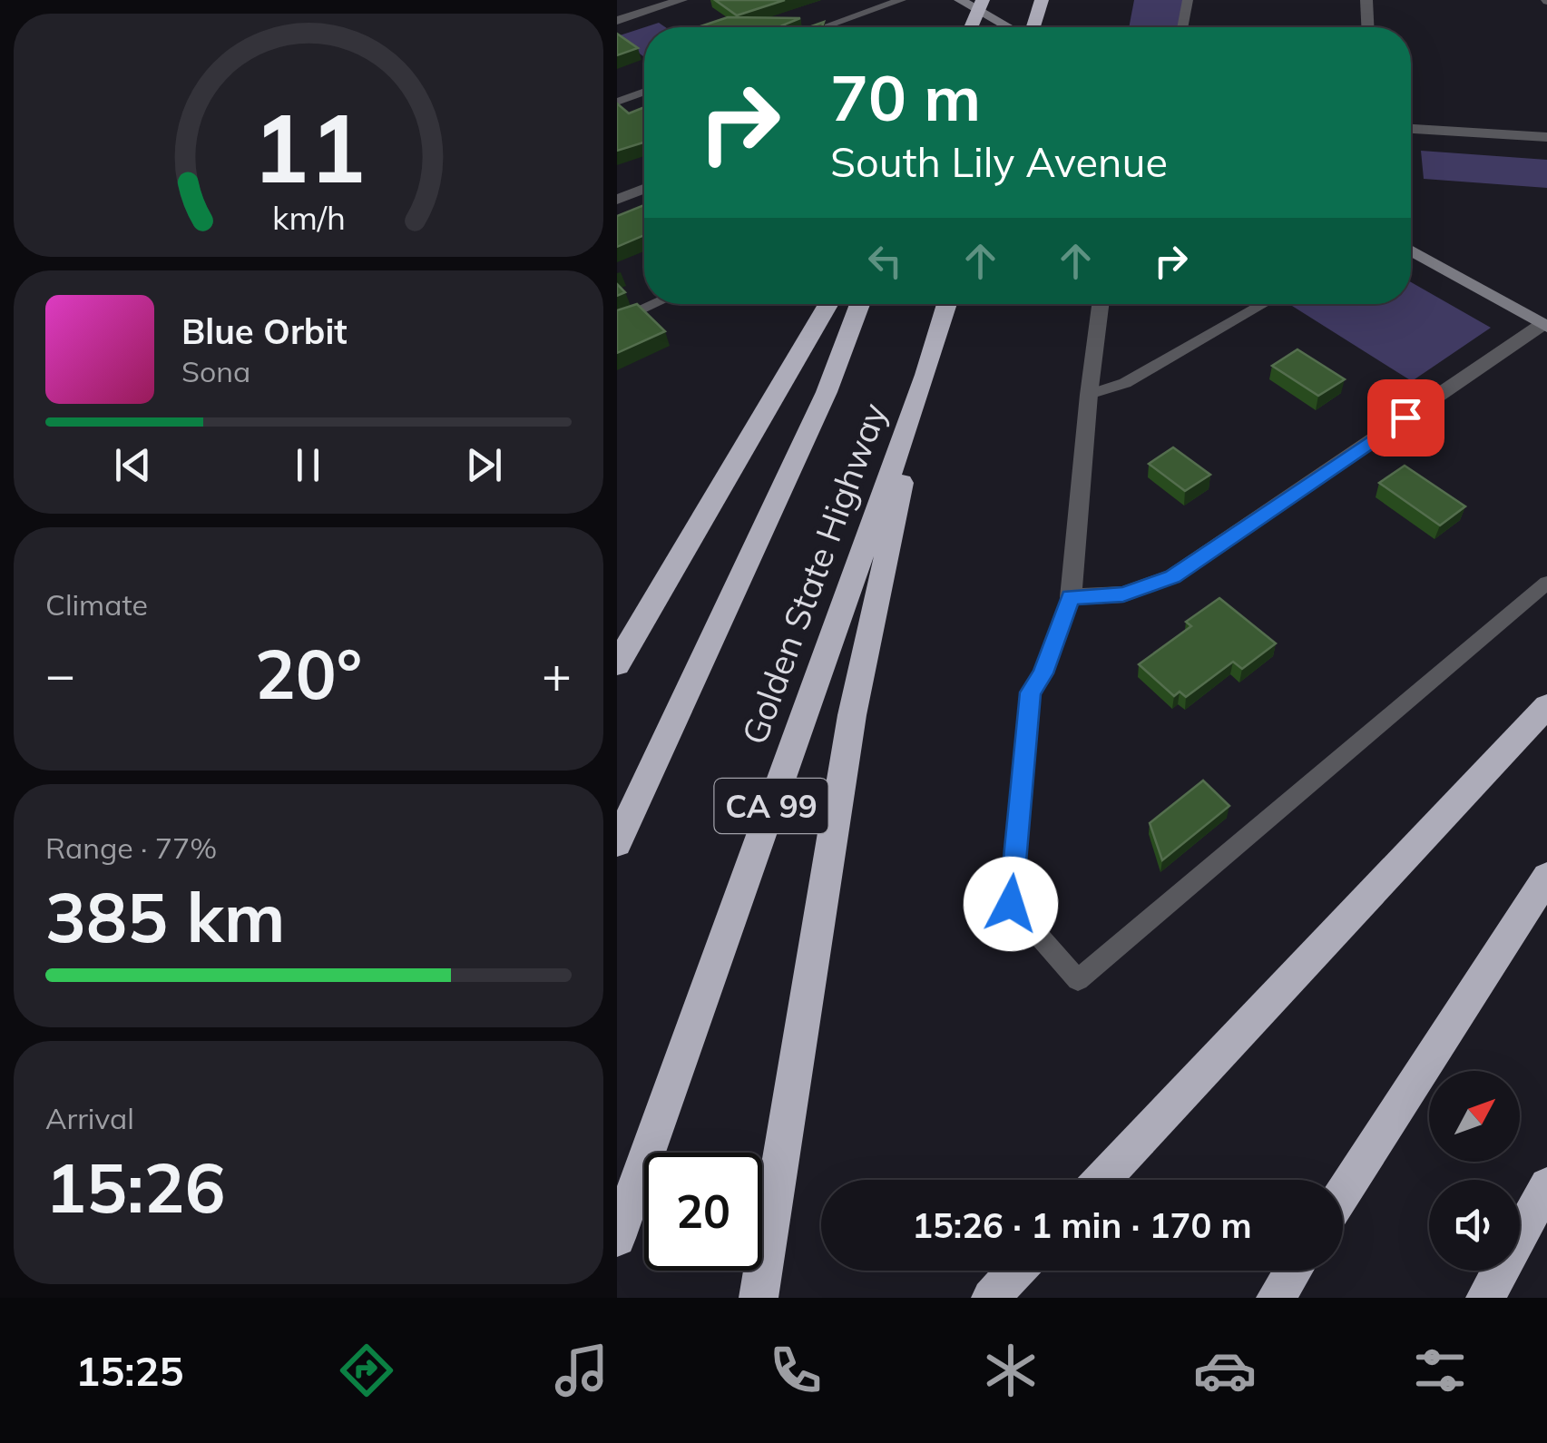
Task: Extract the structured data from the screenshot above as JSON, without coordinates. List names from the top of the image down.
{
  "streets": {
    "highway": ["Golden State Highway", "CA 99"]
  },
  "north": "top right",
  "page": {
    "turn": ["70 m", "South Lily Avenue"],
    "song": ["Blue Orbit", "Sona"],
    "tile": [
      "Climate",
      ["Range · 77%", "385 km"],
      ["Arrival", "15:26"]
    ],
    "heat": ["−", "20°", "+"],
    "limit": "20",
    "trip": "15:26 · 1 min · 170 m",
    "tabs": "15:25",
    "gauge": ["11", "km/h"]
  }
}
